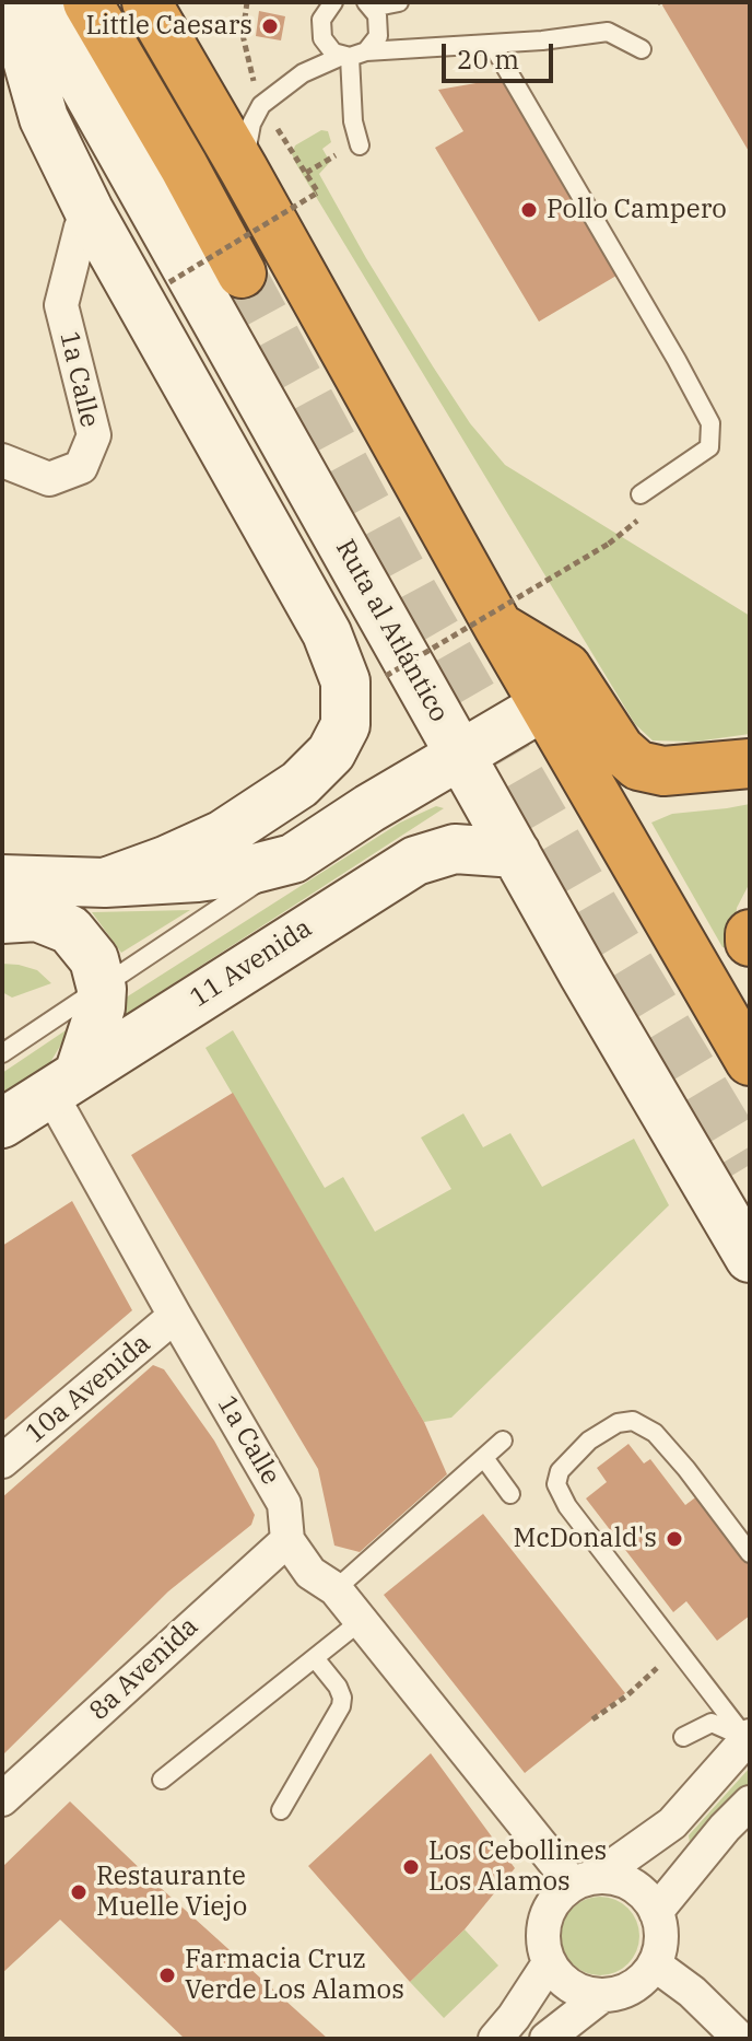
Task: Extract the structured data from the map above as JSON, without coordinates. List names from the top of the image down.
{
  "streets": {
    "main road": ["Ruta al Atlántico", "11 Avenida"],
    "street": ["1a Calle", "10a Avenida", "8a Avenida"]
  },
  "crossings": [
    ["1a Calle", "11 Avenida"],
    ["1a Calle", "10a Avenida"],
    ["1a Calle", "8a Avenida"],
    ["Ruta al Atlántico", "11 Avenida"]
  ],
  "places": [
    "Little Caesars",
    "Pollo Campero",
    "McDonald's",
    "Los Cebollines Los Alamos",
    "Restaurante Muelle Viejo",
    "Farmacia Cruz Verde Los Alamos"
  ],
  "scale_bar": "20 m"
}
